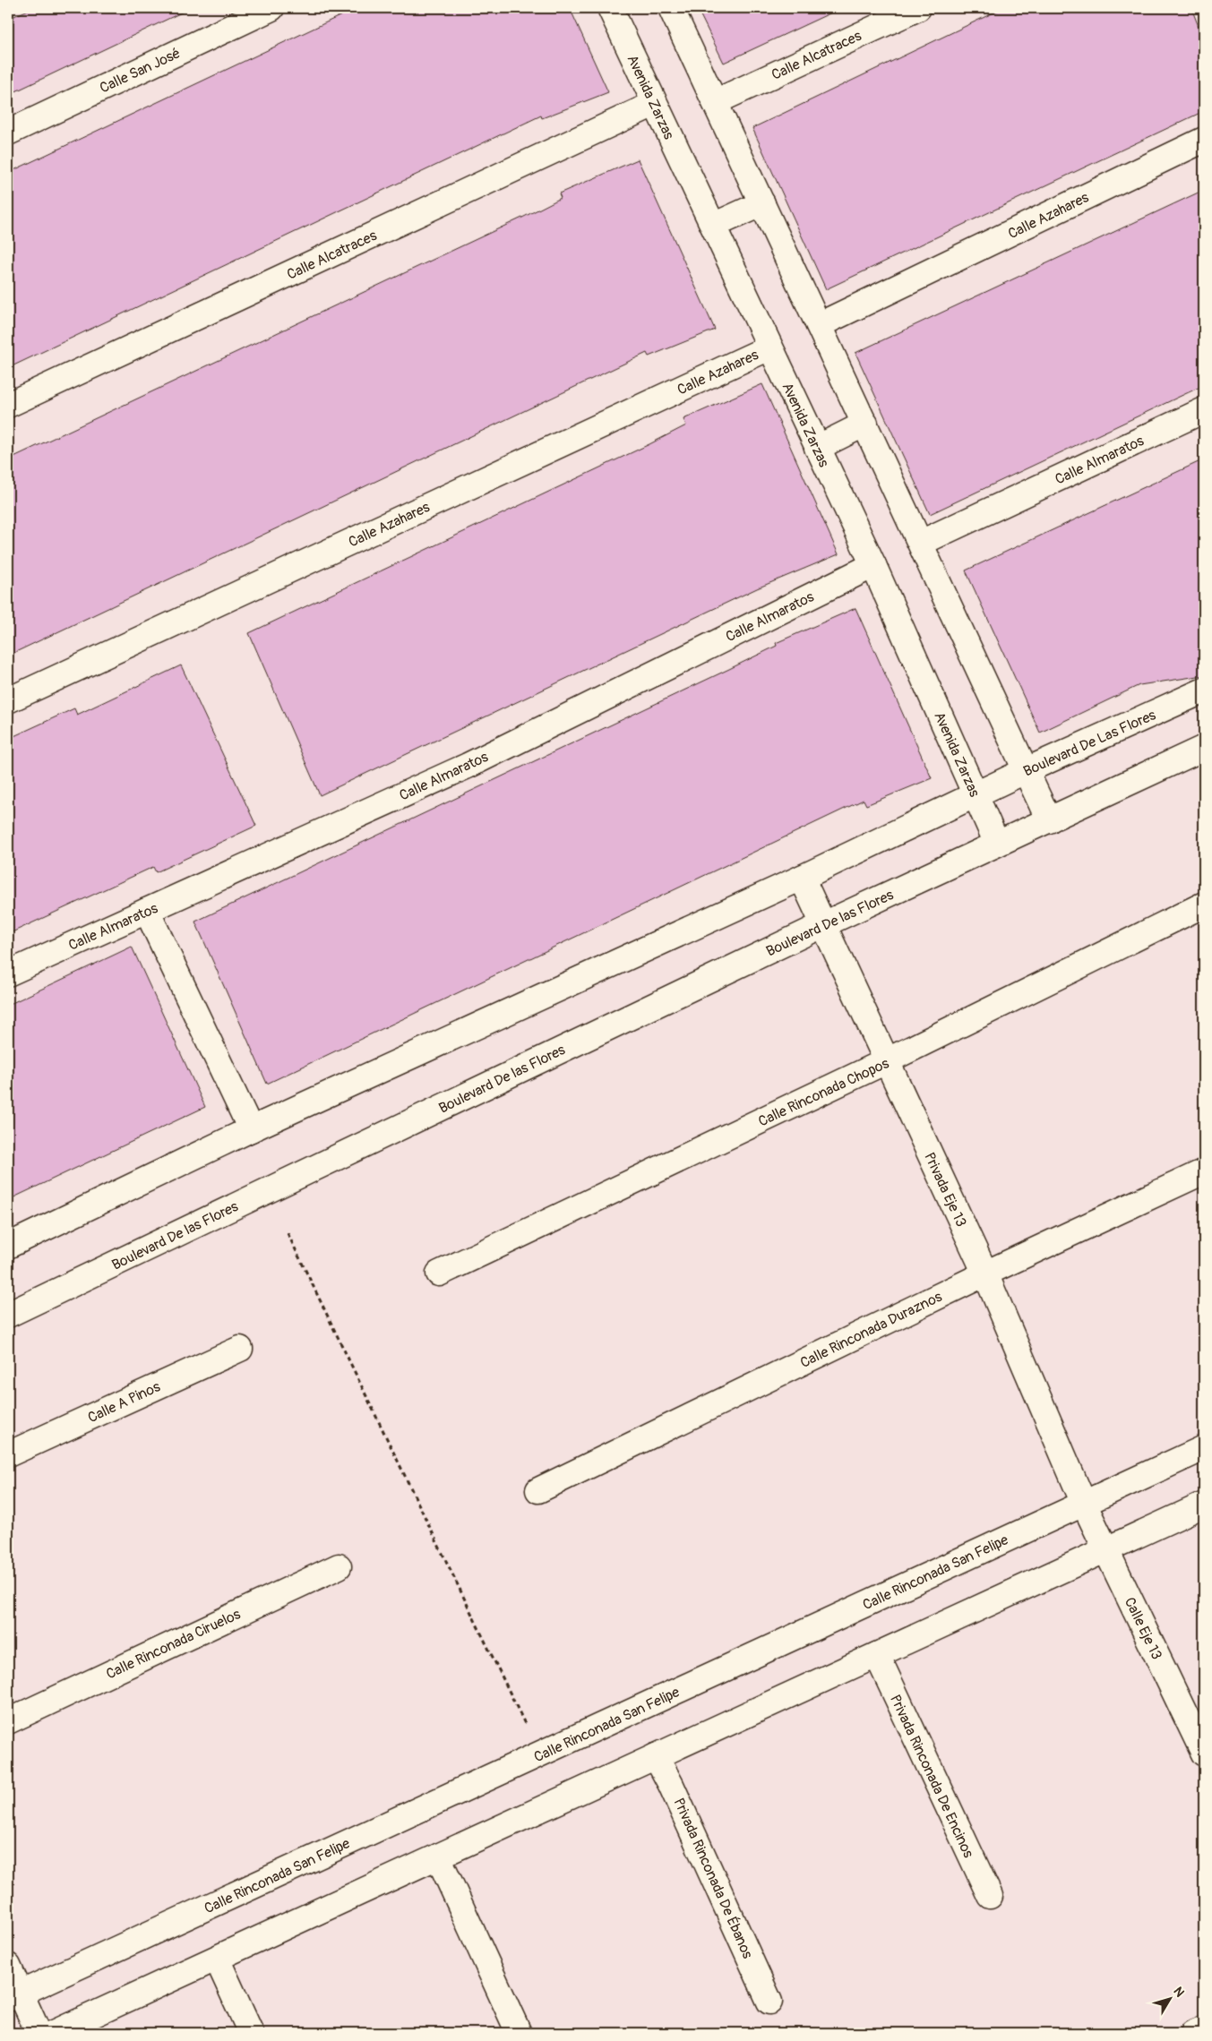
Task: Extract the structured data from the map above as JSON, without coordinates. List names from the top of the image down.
{
  "streets": {
    "street": [
      "Calle Alcatraces",
      "Calle San José",
      "Avenida Zarzas",
      "Calle Azahares",
      "Calle Almaratos",
      "Boulevard De Las Flores",
      "Boulevard De las Flores",
      "Calle Rinconada Chopos",
      "Privada Eje 13",
      "Calle Rinconada Duraznos",
      "Calle A Pinos",
      "Calle Rinconada San Felipe",
      "Calle Eje 13",
      "Calle Rinconada Ciruelos",
      "Privada Rinconada De Encinos",
      "Privada Rinconada De Ébanos"
    ]
  },
  "crossings": [
    ["Calle Alcatraces", "Avenida Zarzas"],
    ["Avenida Zarzas", "Calle Azahares"],
    ["Avenida Zarzas", "Calle Almaratos"],
    ["Avenida Zarzas", "Boulevard De Las Flores"],
    ["Avenida Zarzas", "Boulevard De las Flores"],
    ["Boulevard De las Flores", "Privada Eje 13"],
    ["Calle Rinconada Chopos", "Privada Eje 13"],
    ["Privada Eje 13", "Calle Rinconada Duraznos"],
    ["Privada Eje 13", "Calle Rinconada San Felipe"],
    ["Privada Eje 13", "Calle Eje 13"],
    ["Calle Rinconada San Felipe", "Calle Eje 13"]
  ],
  "north": "top right"
}
